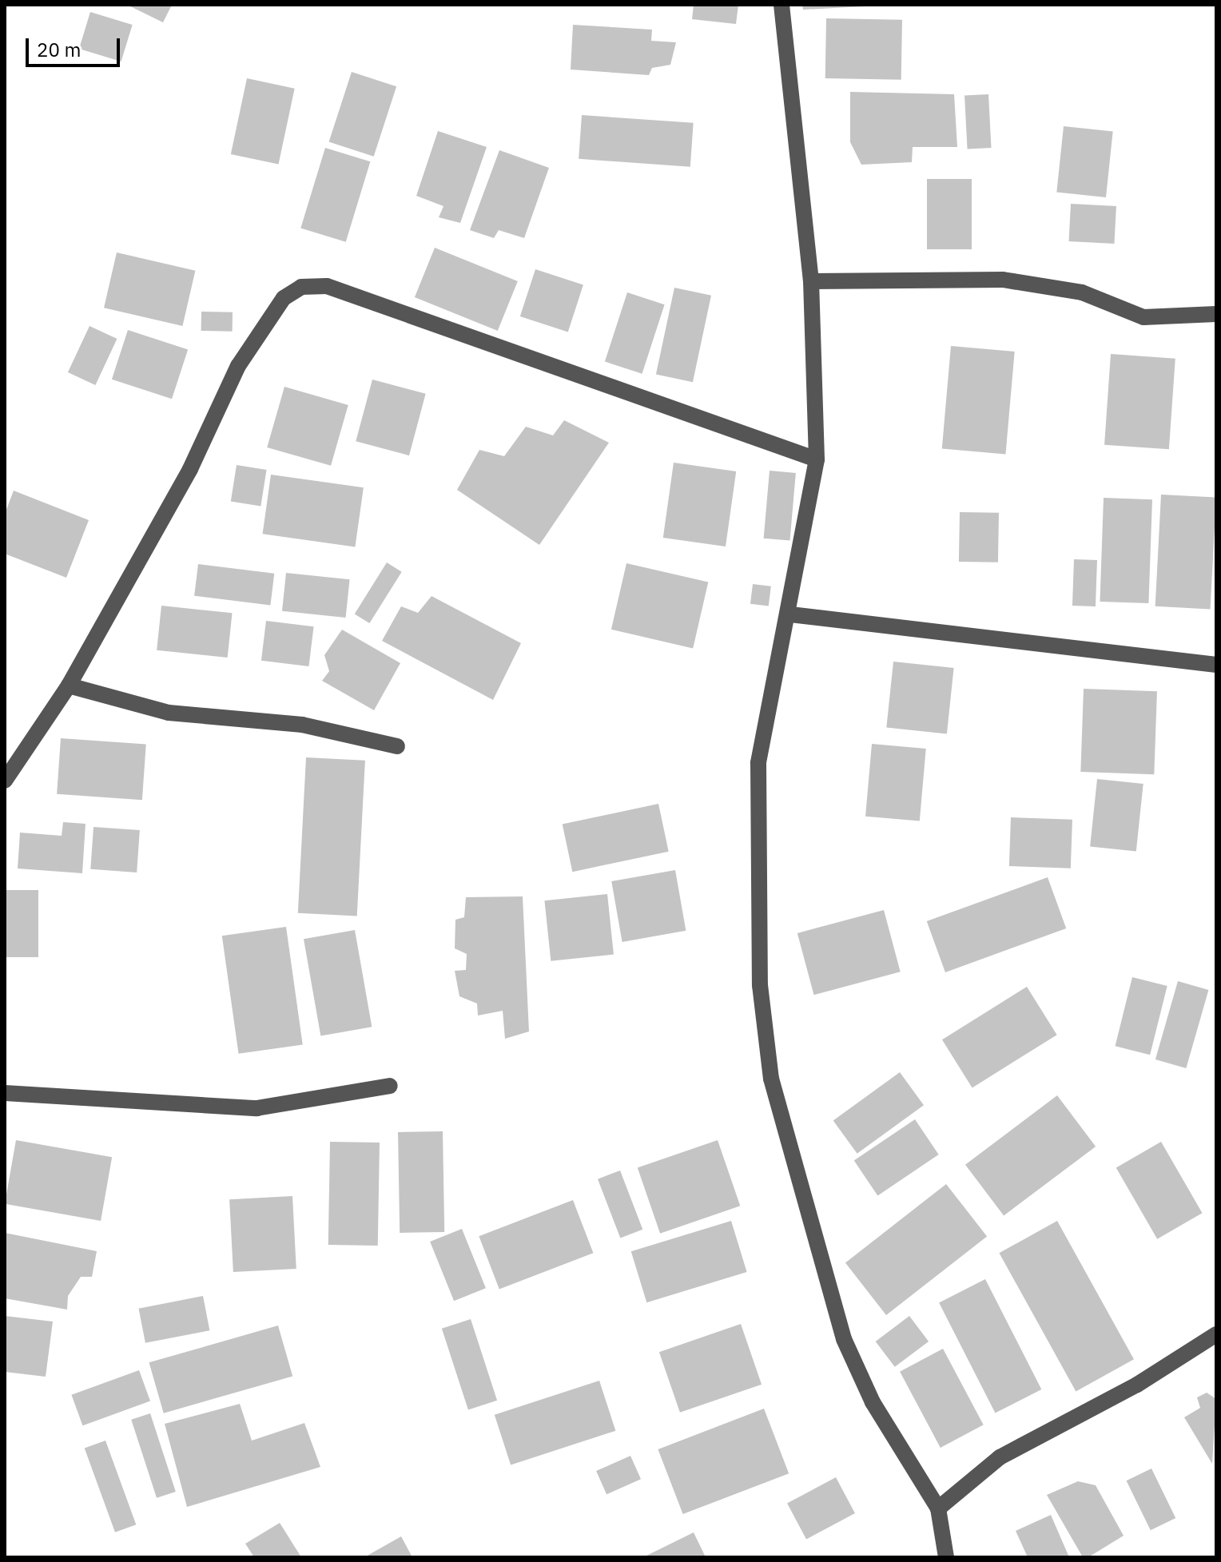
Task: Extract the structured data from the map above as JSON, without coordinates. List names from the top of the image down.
{
  "scale_bar": "20 m"
}
